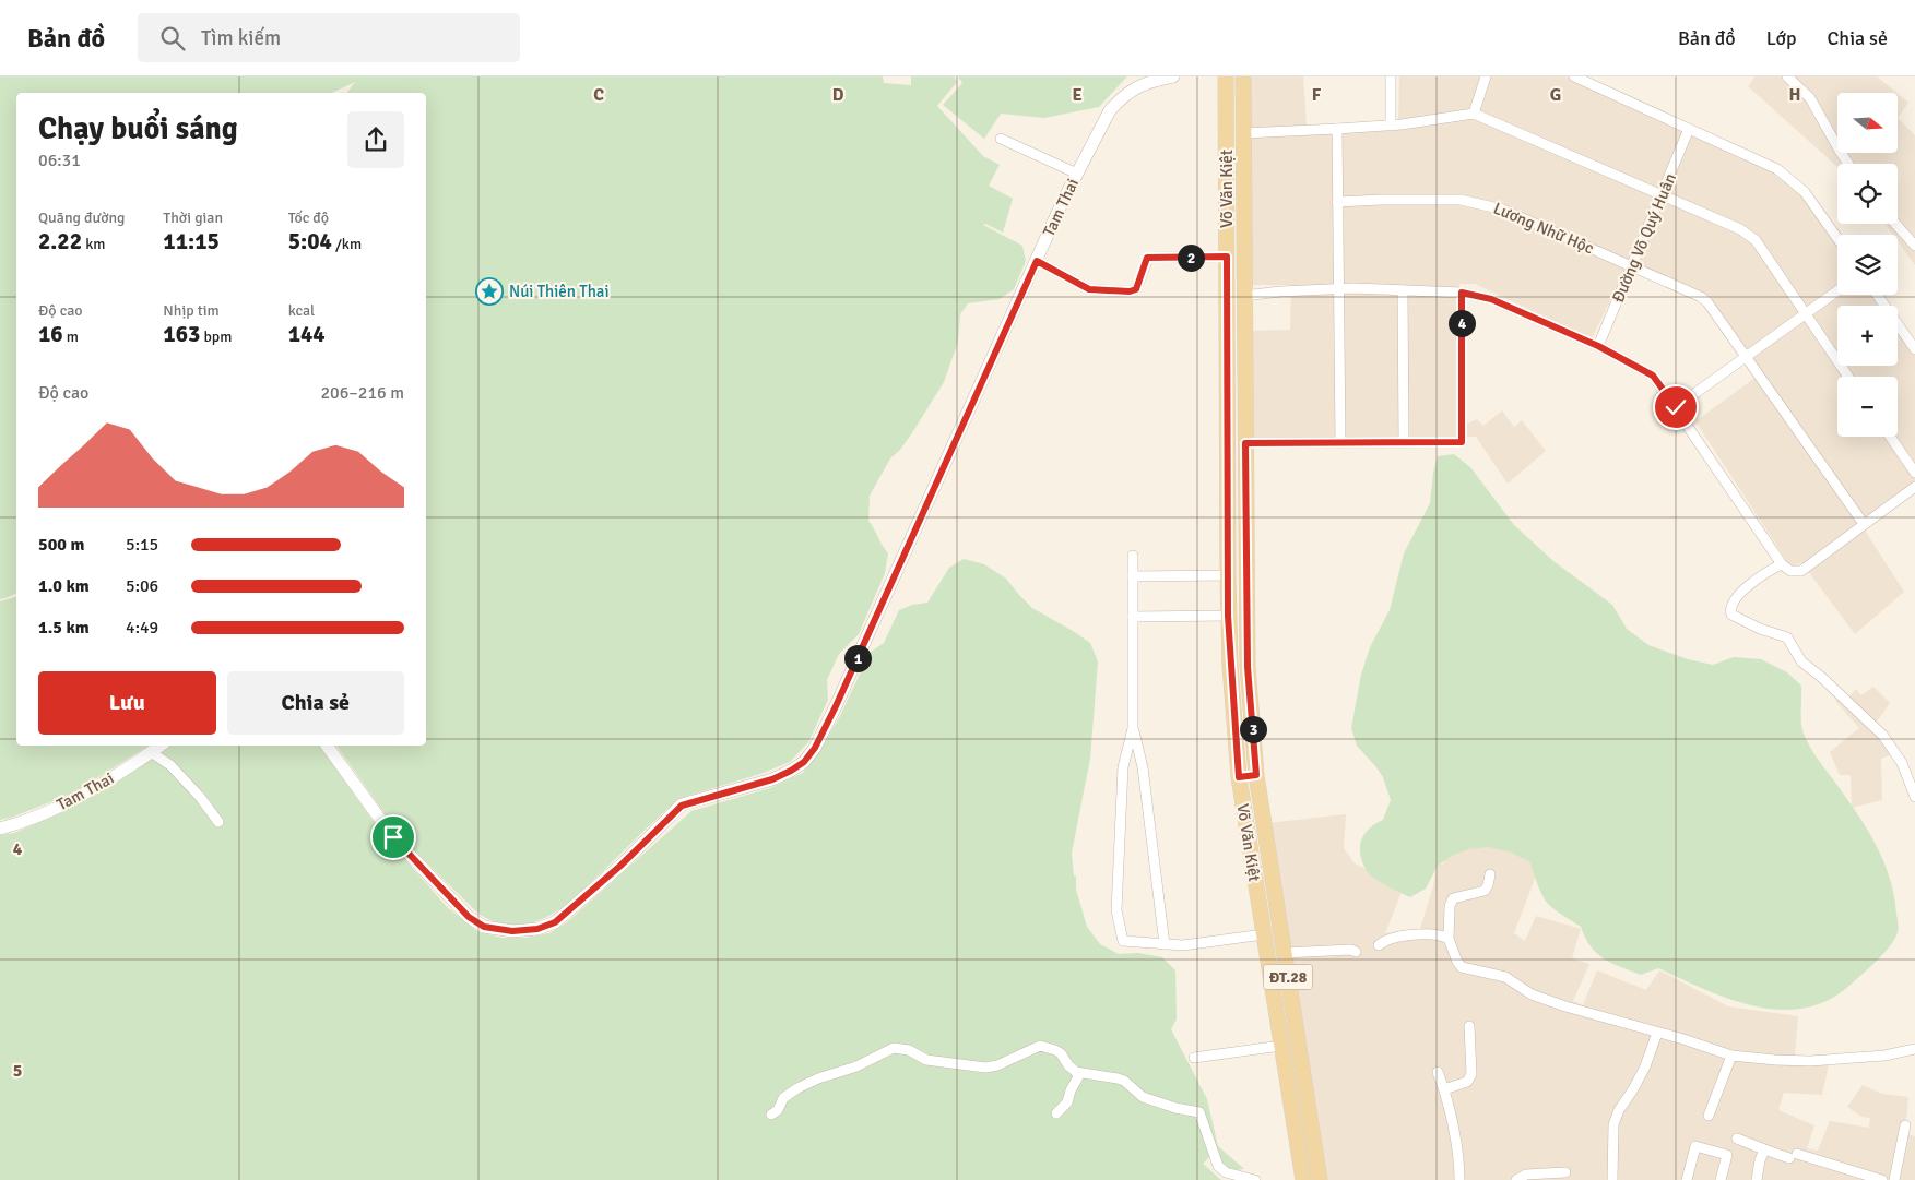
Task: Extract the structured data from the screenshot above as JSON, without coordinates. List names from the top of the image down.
{
  "streets": {
    "main road": ["Võ Văn Kiệt", "ĐT.28"],
    "street": ["Tam Thai", "Lương Nhữ Hộc", "Đường Võ Quý Huân"]
  },
  "crossings": [
    ["Lương Nhữ Hộc", "Đường Võ Quý Huân"]
  ],
  "places": {
    "place": ["Núi Thiên Thai"]
  },
  "north": "right",
  "page": {
    "header": "Bản đồ",
    "search": "Tìm kiếm",
    "nav": ["Bản đồ", "Lớp", "Chia sẻ"],
    "map_buttons": ["+", "−"],
    "heading": ["Chạy buổi sáng", "06:31"],
    "stats": [
      ["Quãng đường", "2.22 km"],
      ["Thời gian", "11:15"],
      ["Tốc độ", "5:04 /km"],
      ["Độ cao", "16 m"],
      ["Nhịp tim", "163 bpm"],
      ["kcal", "144"]
    ],
    "pins": [
      "2",
      "4",
      "1",
      "3"
    ],
    "chart": ["Độ cao", "206–216 m"],
    "list": [
      {
        "name": "500 m",
        "note": "5:15"
      },
      {
        "name": "1.0 km",
        "note": "5:06"
      },
      {
        "name": "1.5 km",
        "note": "4:49"
      }
    ],
    "buttons": ["Lưu", "Chia sẻ"]
  },
  "grid": {
    "columns": [
      "C",
      "D",
      "E",
      "F",
      "G",
      "H"
    ],
    "rows": ["4", "5"]
  }
}
